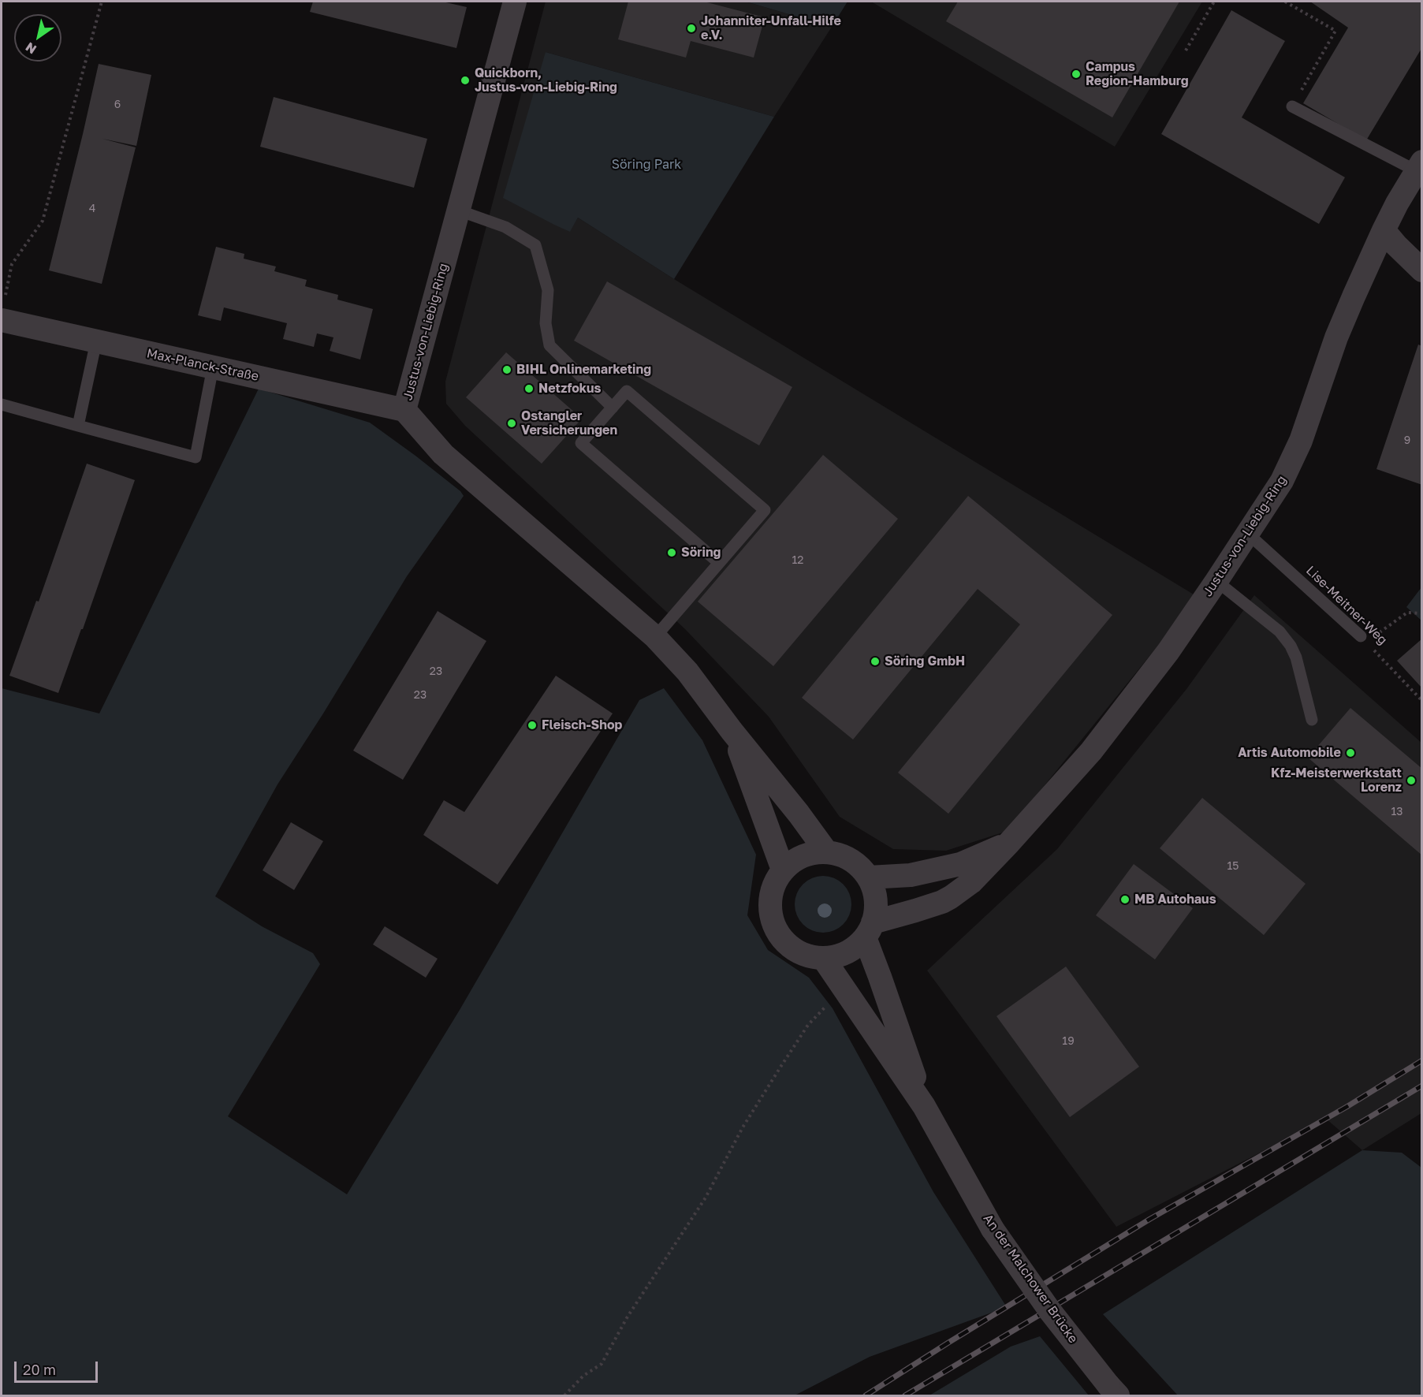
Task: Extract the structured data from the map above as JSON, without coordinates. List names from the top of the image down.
{
  "streets": {
    "street": ["Justus-von-Liebig-Ring", "Max-Planck-Straße", "An der Malchower Brücke"],
    "lane": ["Lise-Meitner-Weg"]
  },
  "crossings": [
    ["Justus-von-Liebig-Ring", "Max-Planck-Straße"],
    ["Justus-von-Liebig-Ring", "Lise-Meitner-Weg"],
    ["Justus-von-Liebig-Ring", "An der Malchower Brücke"]
  ],
  "parks": ["Söring Park"],
  "places": [
    "Johanniter-Unfall-Hilfe e.V.",
    "Campus Region-Hamburg",
    "Quickborn, Justus-von-Liebig-Ring",
    "BIHL Onlinemarketing",
    "Netzfokus",
    "Ostangler Versicherungen",
    "Söring",
    "Söring GmbH",
    "Fleisch-Shop",
    "Artis Automobile",
    "Kfz-Meisterwerkstatt Lorenz",
    "MB Autohaus"
  ],
  "house_numbers": [
    "6",
    "4",
    "9",
    "12",
    "23",
    "23",
    "13",
    "15",
    "19"
  ],
  "scale_bar": "20 m",
  "north": "bottom left"
}
